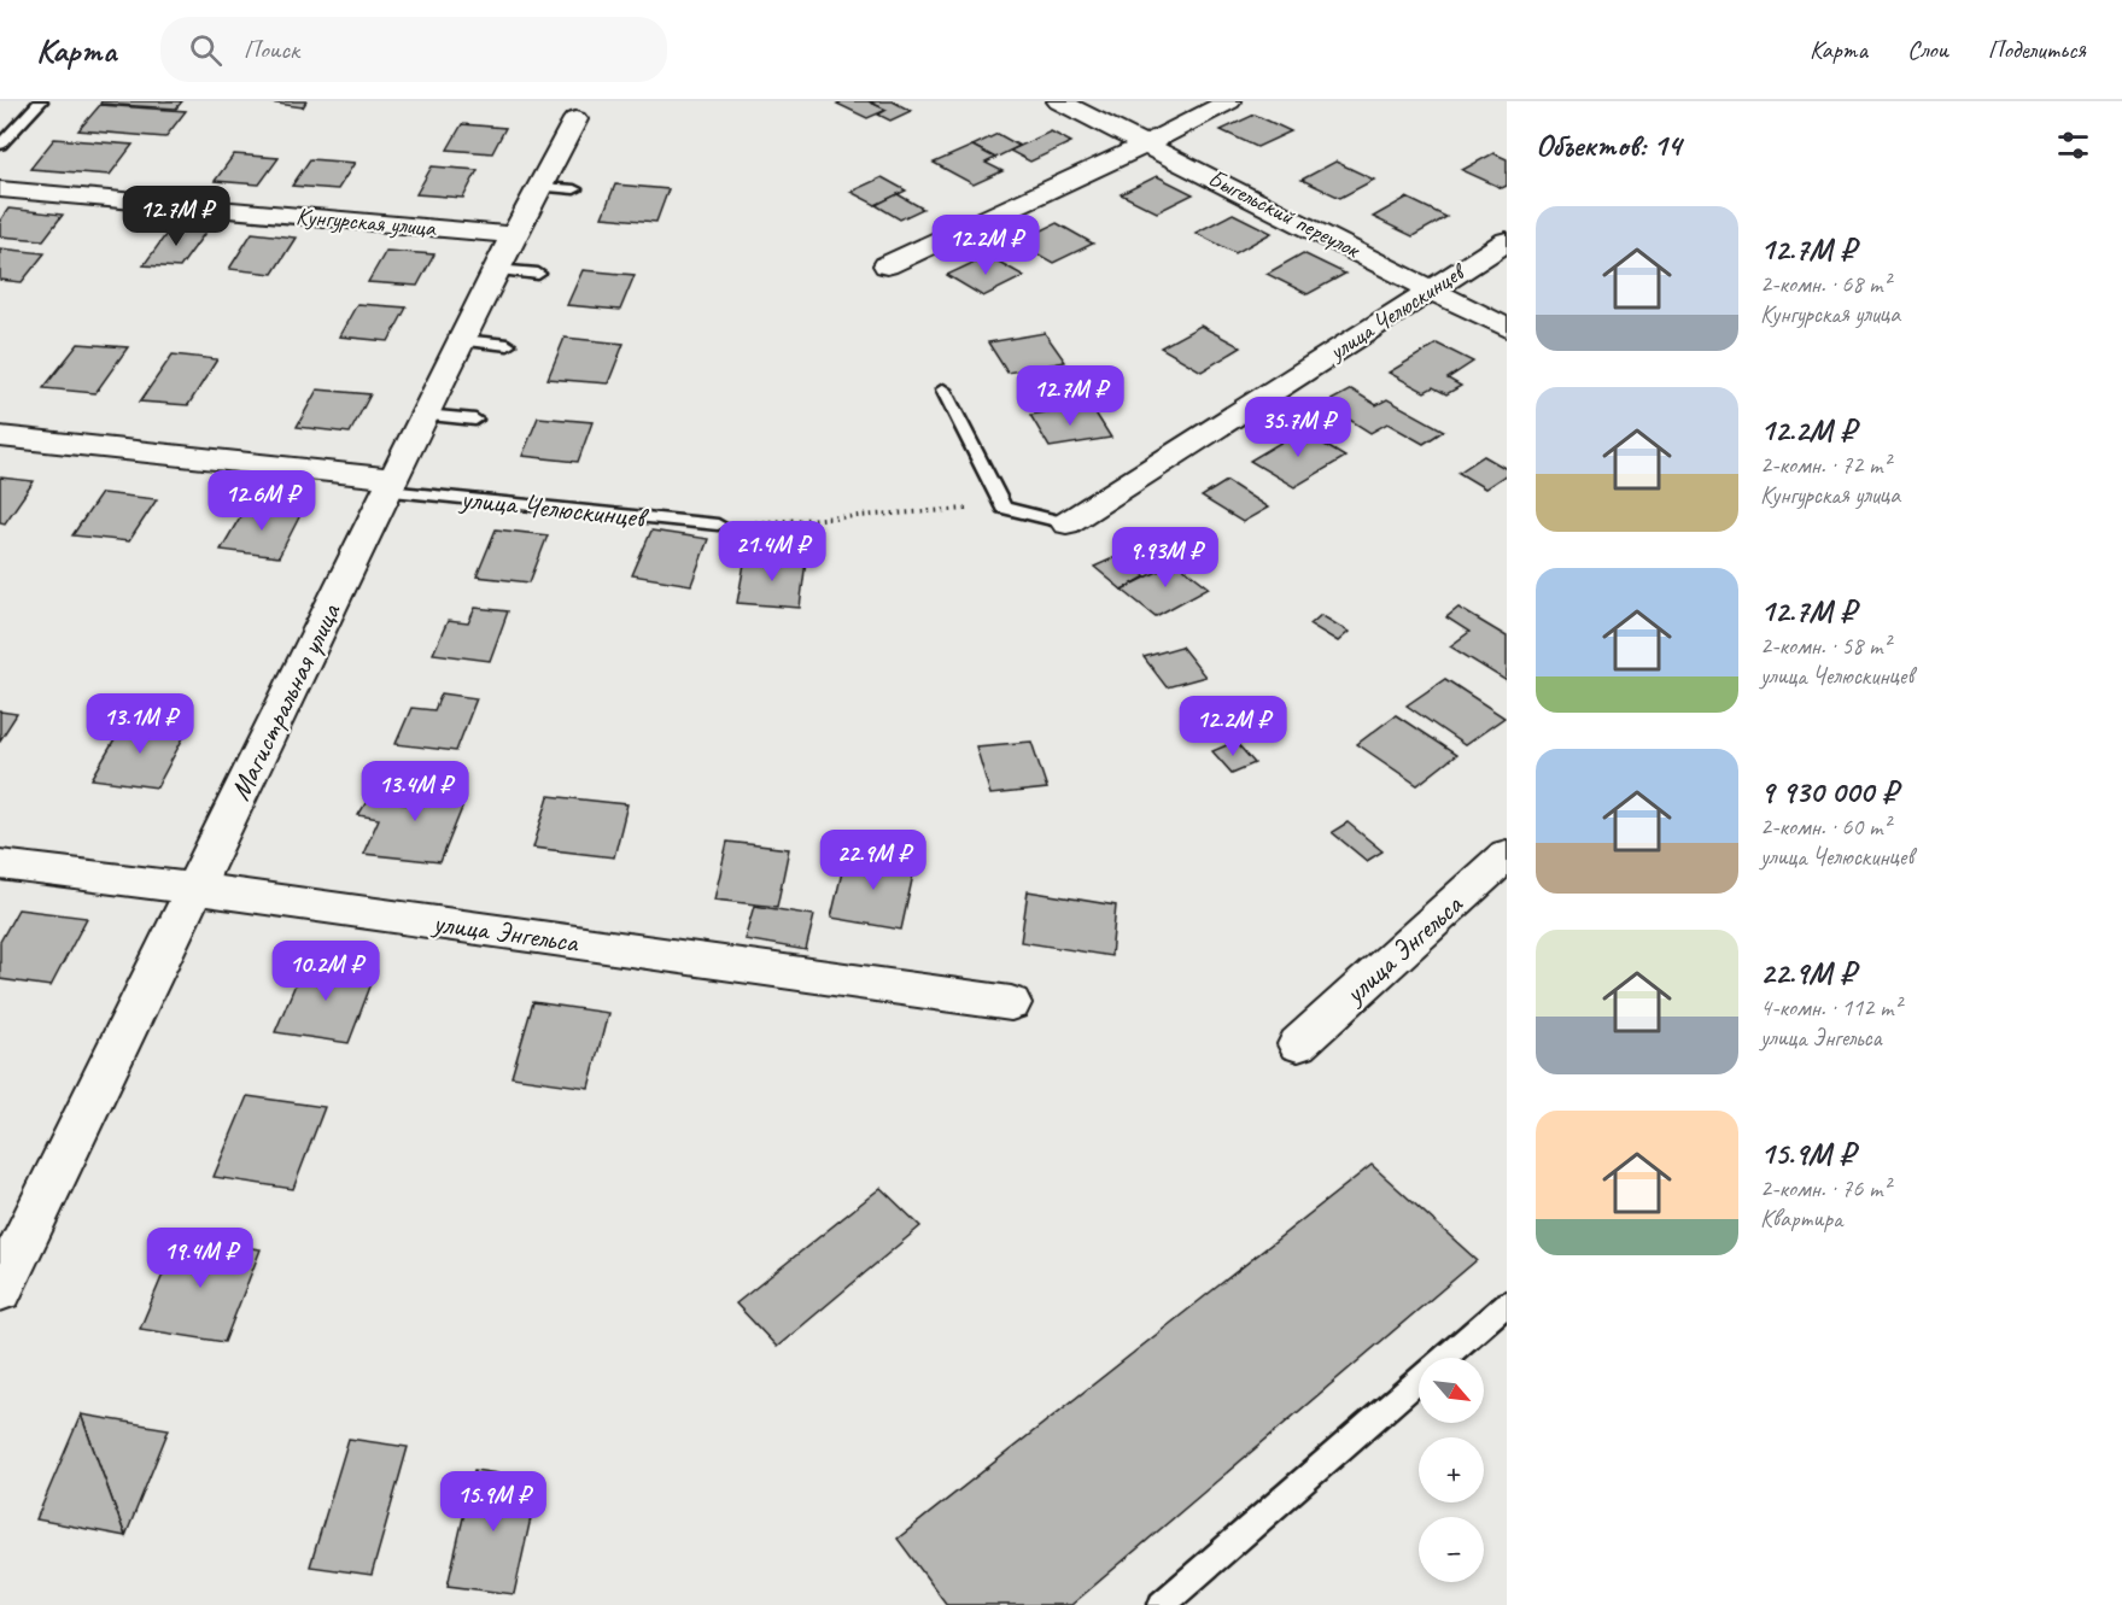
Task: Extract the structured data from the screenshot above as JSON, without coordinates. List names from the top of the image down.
{
  "streets": {
    "street": [
      "Быгельский переулок",
      "Кунгурская улица",
      "улица Челюскинцев",
      "Магистральная улица",
      "улица Энгельса"
    ]
  },
  "crossings": [
    ["Быгельский переулок", "улица Челюскинцев"],
    ["Кунгурская улица", "Магистральная улица"],
    ["улица Челюскинцев", "Магистральная улица"],
    ["Магистральная улица", "улица Энгельса"]
  ],
  "north": "bottom right",
  "page": {
    "header": "Карта",
    "search": "Поиск",
    "nav": ["Карта", "Слои", "Поделиться"],
    "heading": "Объектов: 14",
    "price": [
      "12.7M ₽",
      "12.2M ₽",
      "12.7M ₽",
      "35.7M ₽",
      "12.6M ₽",
      "21.4M ₽",
      "9.93M ₽",
      "13.1M ₽",
      "12.2M ₽",
      "13.4M ₽",
      "22.9M ₽",
      "10.2M ₽",
      "19.4M ₽",
      "15.9M ₽"
    ],
    "list": [
      {
        "name": "12.7M ₽",
        "note": "2-комн. · 68 m² · Кунгурская улица"
      },
      {
        "name": "12.2M ₽",
        "note": "2-комн. · 72 m² · Кунгурская улица"
      },
      {
        "name": "12.7M ₽",
        "note": "2-комн. · 58 m² · улица Челюскинцев"
      },
      {
        "name": "9 930 000 ₽",
        "note": "2-комн. · 60 m² · улица Челюскинцев"
      },
      {
        "name": "22.9M ₽",
        "note": "4-комн. · 112 m² · улица Энгельса"
      },
      {
        "name": "15.9M ₽",
        "note": "2-комн. · 76 m² · Квартира"
      }
    ],
    "map_buttons": ["+", "−"]
  }
}
